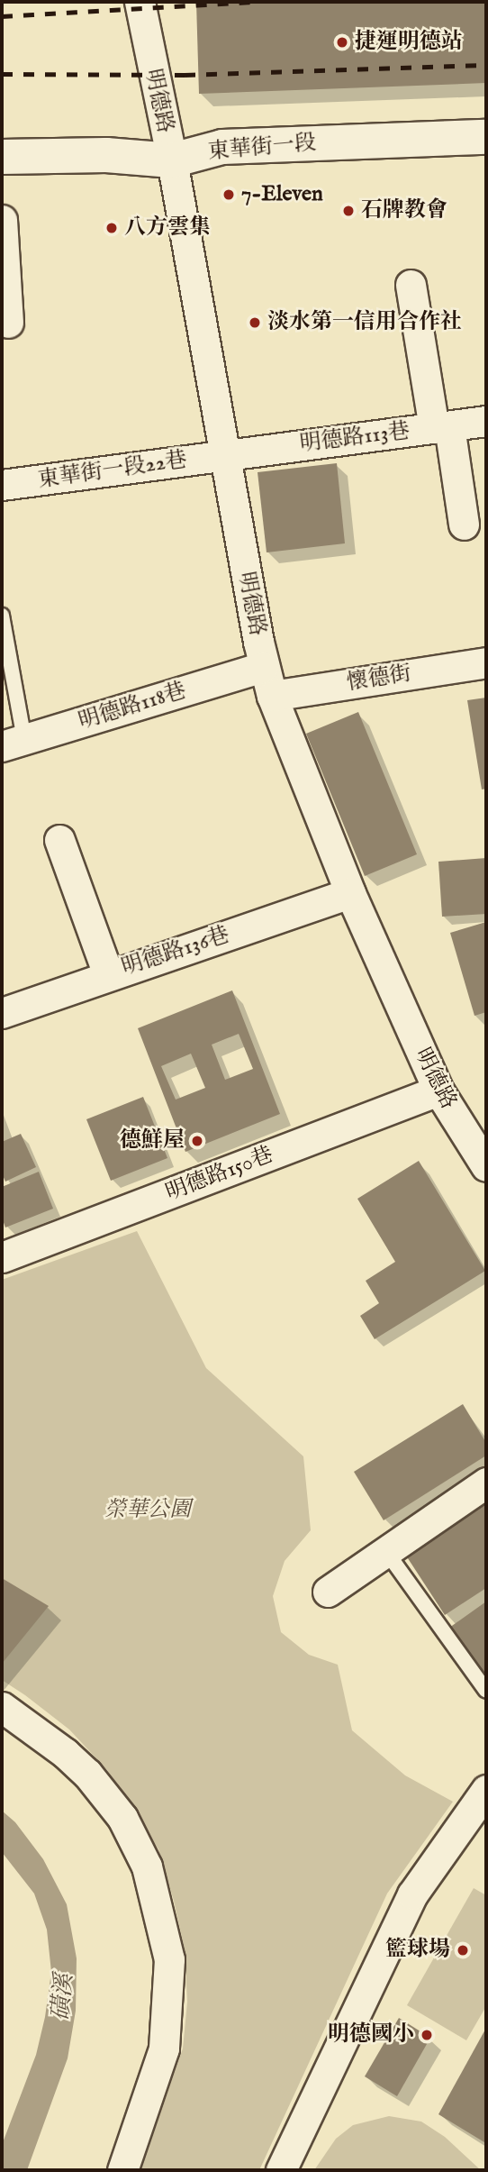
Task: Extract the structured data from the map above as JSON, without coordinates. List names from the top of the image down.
{
  "streets": {
    "street": [
      "明德路",
      "東華街一段",
      "明德路113巷",
      "東華街一段22巷",
      "懷德街",
      "明德路118巷",
      "明德路136巷",
      "明德路150巷"
    ]
  },
  "crossings": [
    ["明德路", "東華街一段"],
    ["明德路", "明德路113巷"],
    ["明德路", "東華街一段22巷"],
    ["明德路", "懷德街"],
    ["明德路", "明德路118巷"],
    ["明德路", "明德路136巷"],
    ["明德路", "明德路150巷"],
    ["明德路113巷", "東華街一段22巷"]
  ],
  "water": ["磺溪"],
  "parks": ["榮華公園"],
  "places": [
    "捷運明德站",
    "7-Eleven",
    "石牌教會",
    "八方雲集",
    "淡水第一信用合作社",
    "德鮮屋",
    "籃球場",
    "明德國小"
  ]
}
